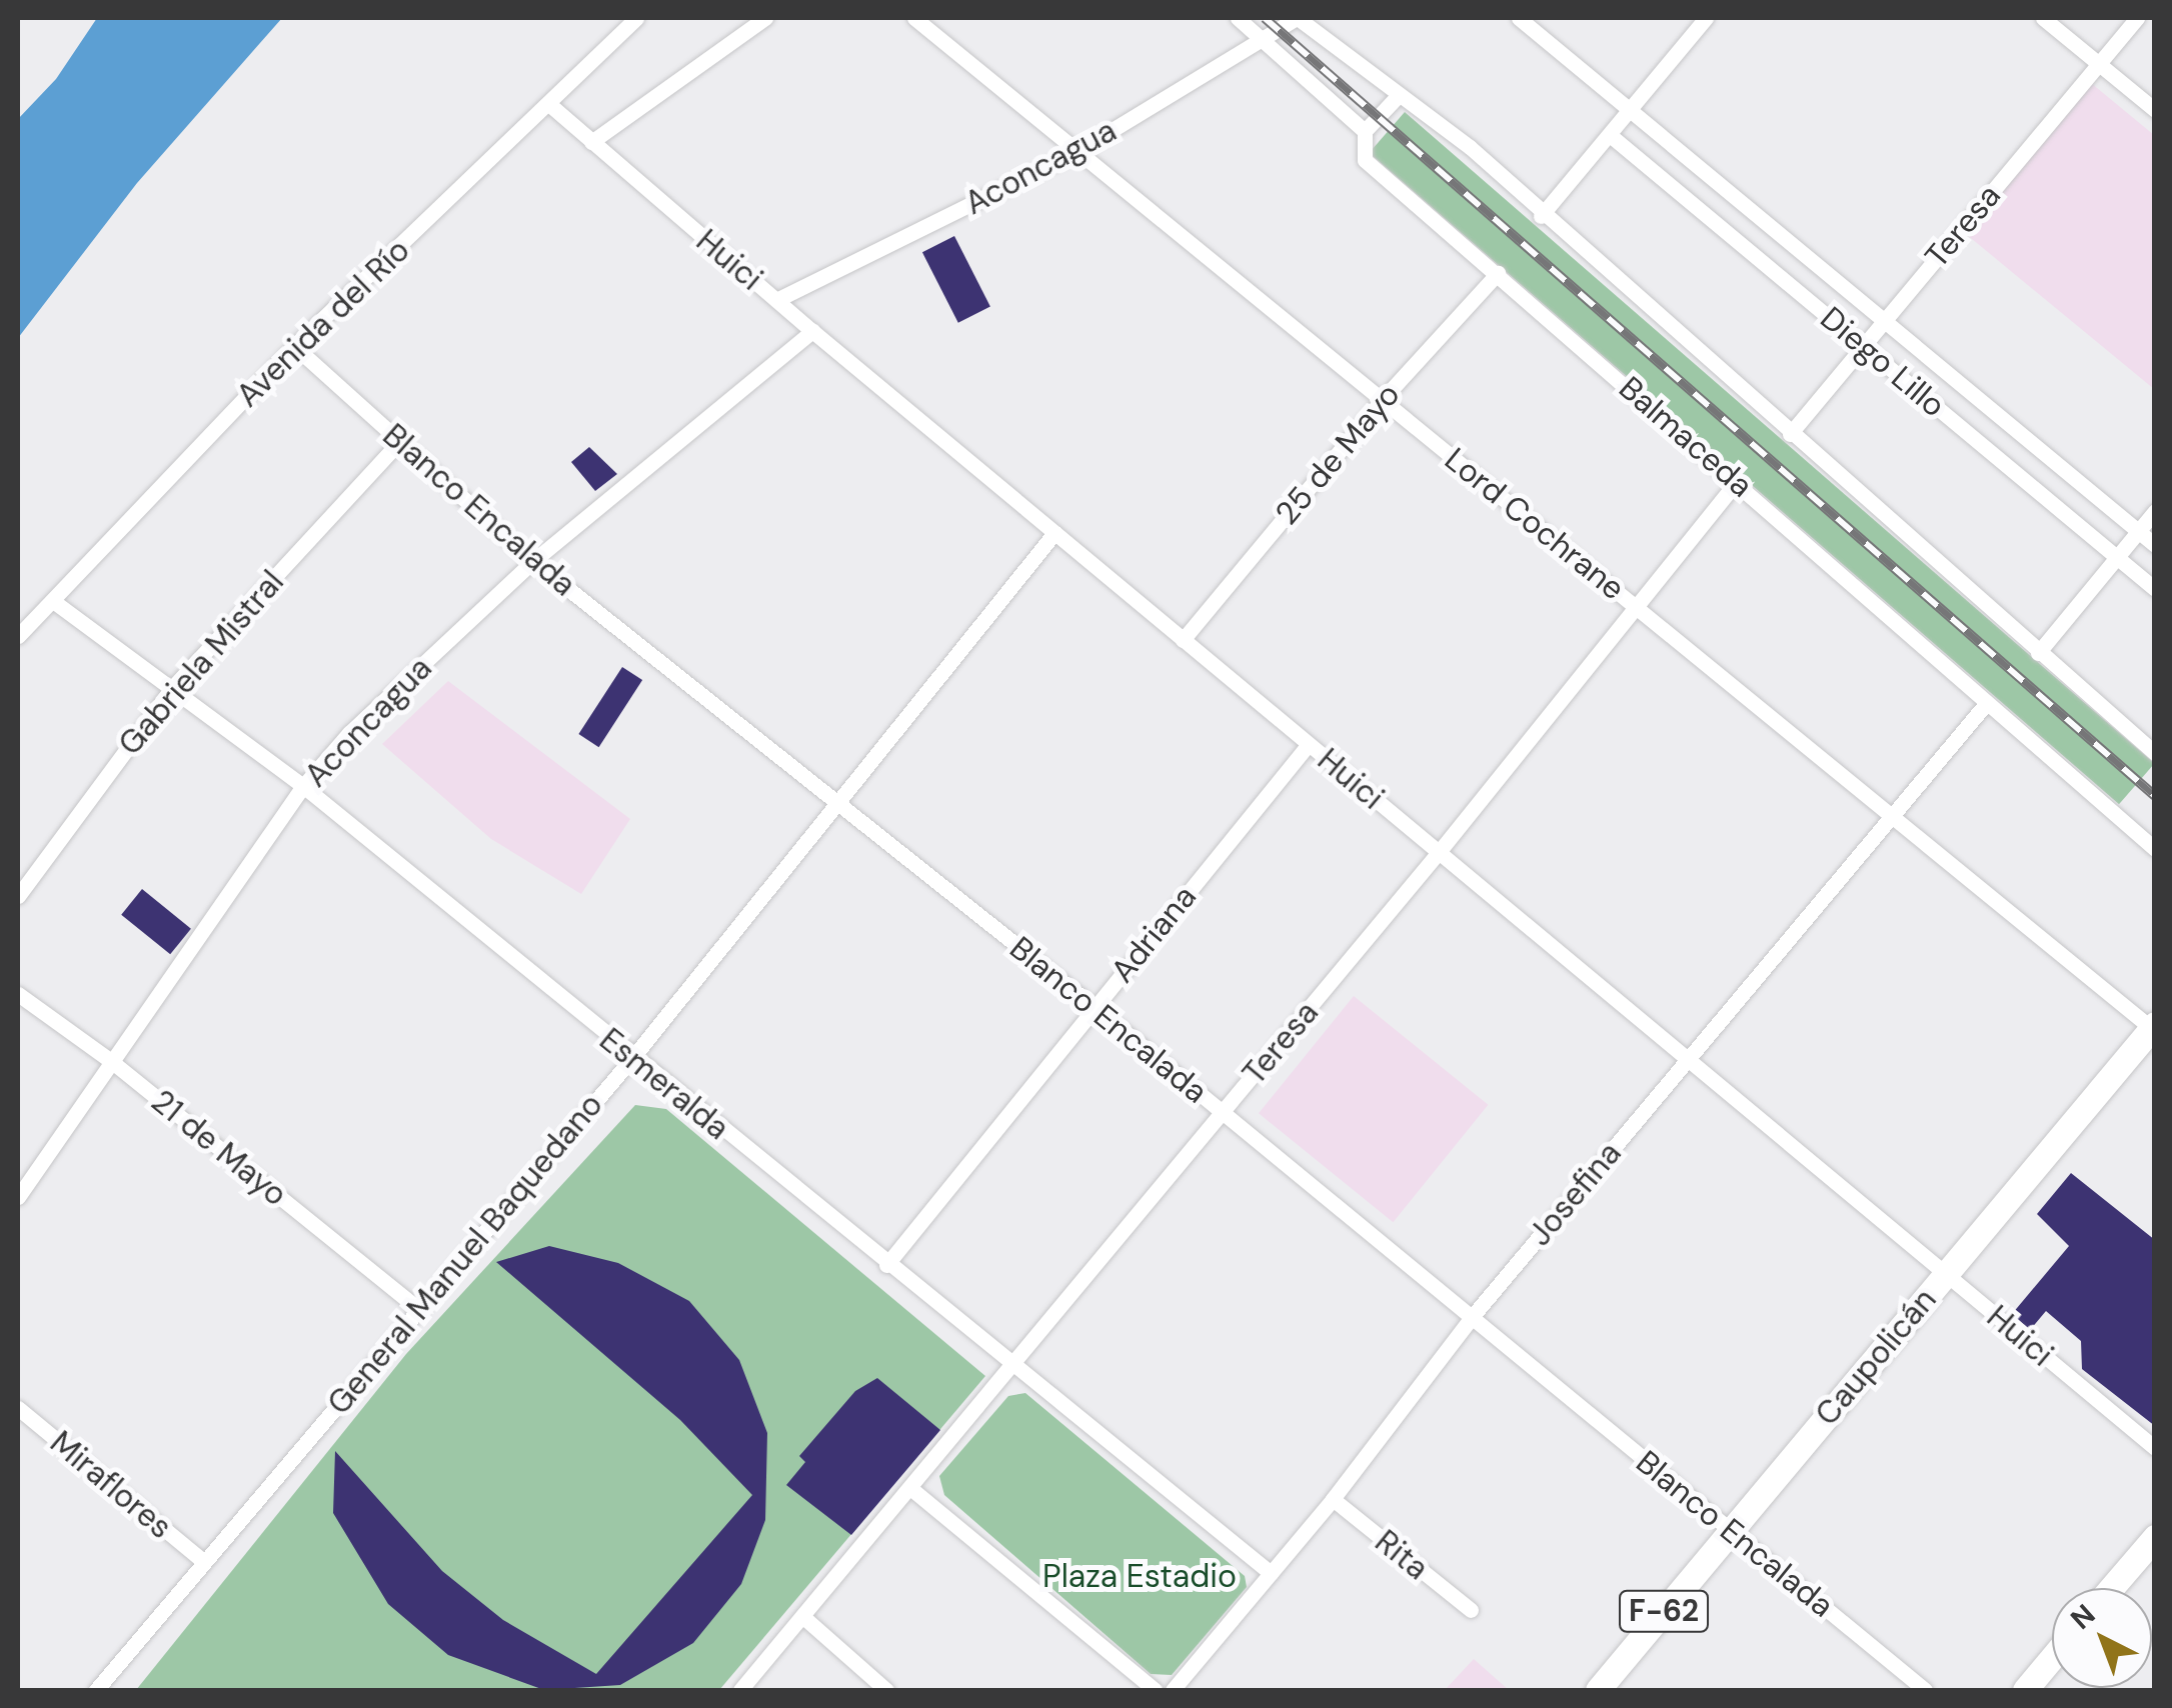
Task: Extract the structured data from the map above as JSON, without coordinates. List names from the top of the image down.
{
  "streets": {
    "main road": ["Caupolicán", "F-62"],
    "street": [
      "Aconcagua",
      "Teresa",
      "Huici",
      "Avenida del Río",
      "Diego Lillo",
      "Balmaceda",
      "25 de Mayo",
      "Blanco Encalada",
      "Lord Cochrane",
      "Gabriela Mistral",
      "Adriana",
      "Esmeralda",
      "21 de Mayo",
      "Josefina",
      "General Manuel Baquedano",
      "Miraflores",
      "Rita"
    ]
  },
  "crossings": [
    ["Aconcagua", "Huici"],
    ["Aconcagua", "Balmaceda"],
    ["Aconcagua", "Blanco Encalada"],
    ["Aconcagua", "Lord Cochrane"],
    ["Aconcagua", "Esmeralda"],
    ["Aconcagua", "21 de Mayo"],
    ["Teresa", "Huici"],
    ["Teresa", "Diego Lillo"],
    ["Teresa", "Balmaceda"],
    ["Teresa", "Blanco Encalada"],
    ["Teresa", "Lord Cochrane"],
    ["Teresa", "Esmeralda"],
    ["Huici", "Avenida del Río"],
    ["Huici", "25 de Mayo"],
    ["Huici", "Adriana"],
    ["Huici", "Josefina"],
    ["Huici", "General Manuel Baquedano"],
    ["Huici", "Caupolicán"],
    ["Avenida del Río", "Blanco Encalada"],
    ["Avenida del Río", "Esmeralda"],
    ["Balmaceda", "25 de Mayo"],
    ["Balmaceda", "Josefina"],
    ["25 de Mayo", "Lord Cochrane"],
    ["Blanco Encalada", "Gabriela Mistral"],
    ["Blanco Encalada", "Adriana"],
    ["Blanco Encalada", "Josefina"],
    ["Blanco Encalada", "General Manuel Baquedano"],
    ["Blanco Encalada", "Caupolicán"],
    ["Lord Cochrane", "Josefina"],
    ["Lord Cochrane", "Caupolicán"],
    ["Gabriela Mistral", "Esmeralda"],
    ["Adriana", "Esmeralda"],
    ["Esmeralda", "Josefina"],
    ["Esmeralda", "General Manuel Baquedano"],
    ["21 de Mayo", "General Manuel Baquedano"],
    ["Josefina", "Rita"],
    ["General Manuel Baquedano", "Miraflores"]
  ],
  "parks": ["Plaza Estadio"],
  "north": "top left"
}
